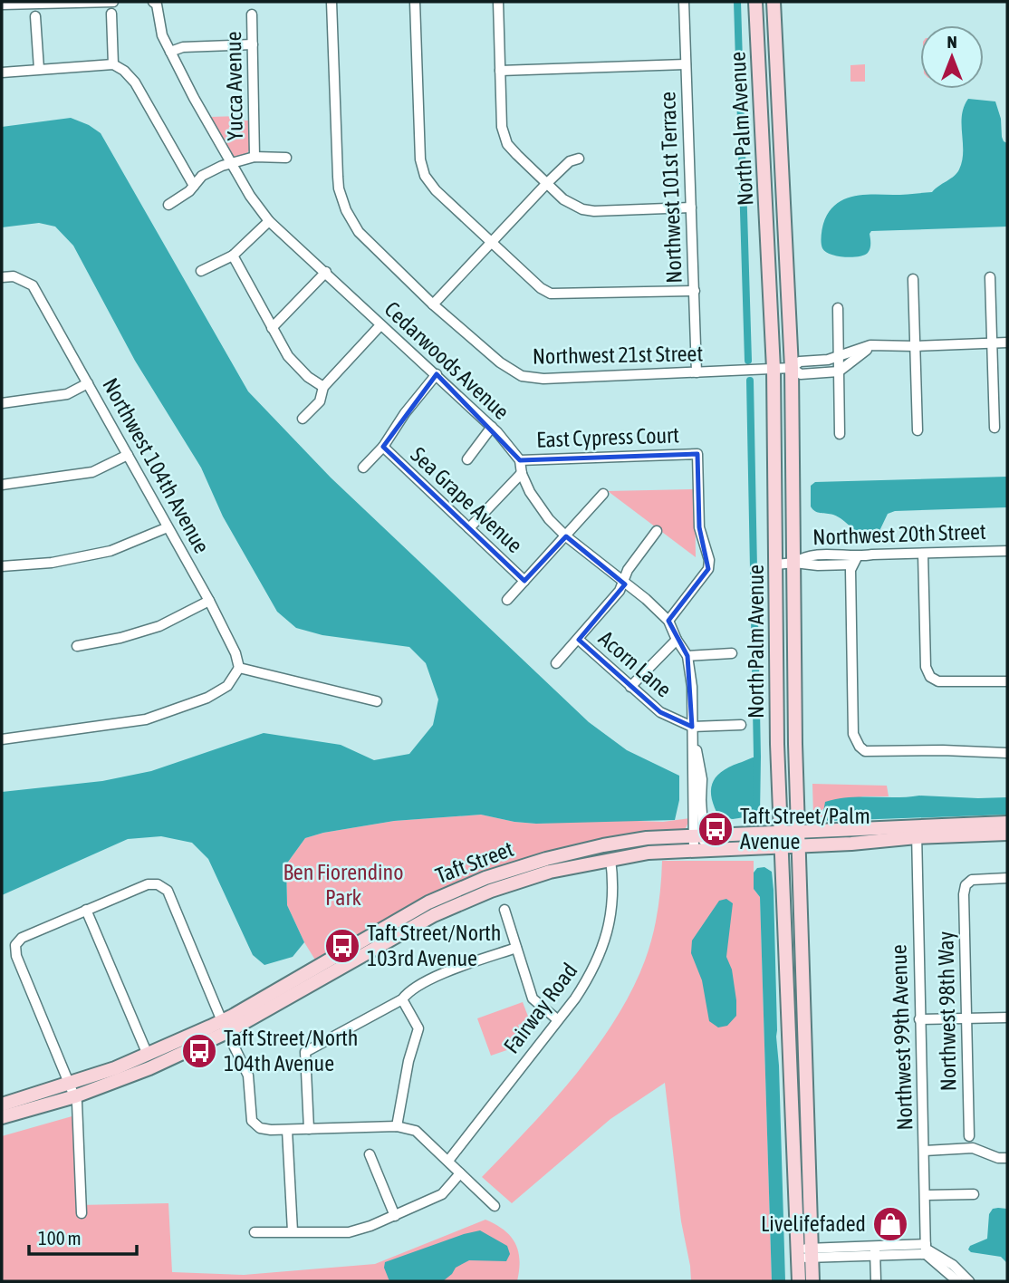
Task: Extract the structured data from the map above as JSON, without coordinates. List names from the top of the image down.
{
  "streets": {
    "main road": ["North Palm Avenue", "Taft Street"],
    "street": [
      "Yucca Avenue",
      "Northwest 101st Terrace",
      "Northwest 21st Street",
      "Cedarwoods Avenue",
      "East Cypress Court",
      "Northwest 104th Avenue",
      "Sea Grape Avenue",
      "Northwest 20th Street",
      "Acorn Lane",
      "Fairway Road",
      "Northwest 98th Way",
      "Northwest 99th Avenue"
    ]
  },
  "crossings": [
    ["North Palm Avenue", "Northwest 21st Street"],
    ["North Palm Avenue", "Northwest 20th Street"],
    ["North Palm Avenue", "Taft Street"],
    ["Northwest 101st Terrace", "Northwest 21st Street"],
    ["Cedarwoods Avenue", "East Cypress Court"],
    ["Cedarwoods Avenue", "Acorn Lane"],
    ["Cedarwoods Avenue", "Taft Street"],
    ["Taft Street", "Fairway Road"],
    ["Taft Street", "Northwest 99th Avenue"]
  ],
  "parks": ["Ben Fiorendino Park"],
  "places": {
    "bus stop": ["Taft Street/Palm Avenue", "Taft Street/North 103rd Avenue", "Taft Street/North 104th Avenue"],
    "shop": ["Livelifefaded"]
  },
  "scale_bar": "100 m",
  "north": "top"
}
